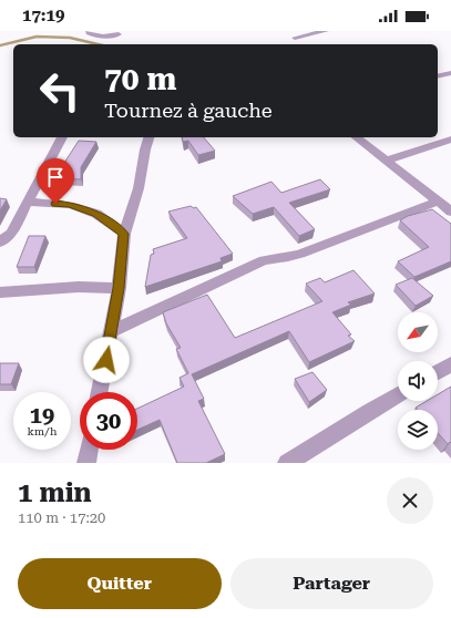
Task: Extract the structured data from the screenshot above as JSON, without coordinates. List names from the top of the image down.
{
  "north": "bottom left",
  "page": {
    "status": "17:19",
    "turn": ["70 m", "Tournez à gauche"],
    "speed": "19 km/h",
    "limit": "30",
    "heading": ["1 min", "110 m · 17:20"],
    "buttons": ["Quitter", "Partager"]
  }
}
